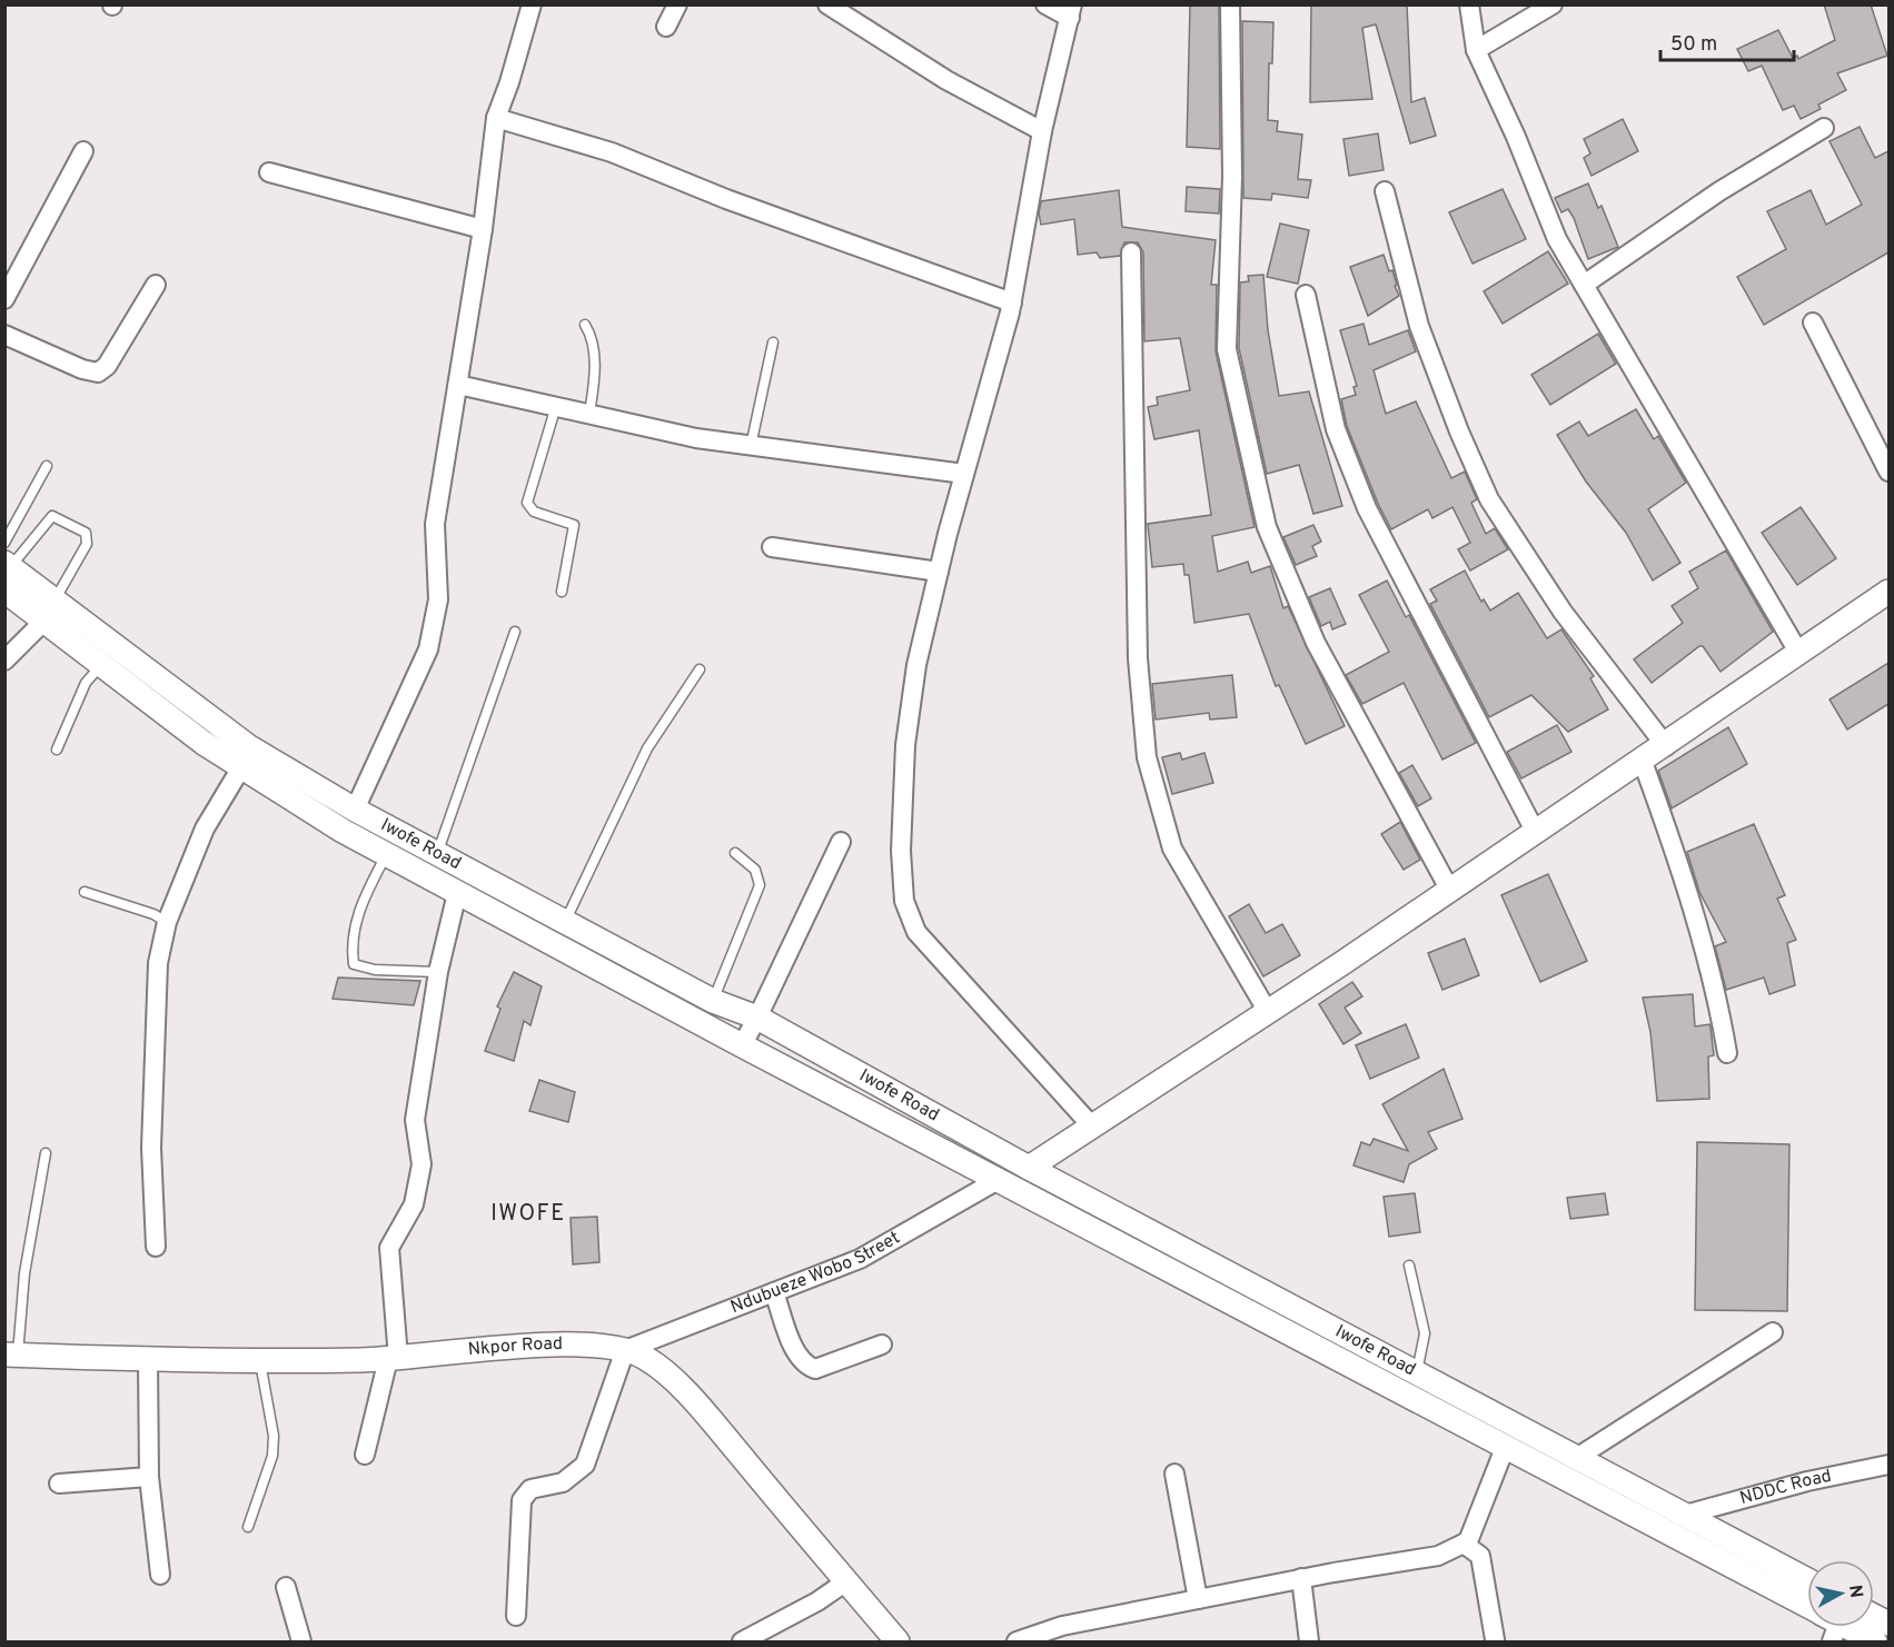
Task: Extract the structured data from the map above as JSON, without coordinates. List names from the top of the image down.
{
  "streets": {
    "street": [
      "Iwofe Road",
      "Ndubueze Wobo Street",
      "Nkpor Road",
      "NDDC Road"
    ]
  },
  "crossings": [
    ["Iwofe Road", "Ndubueze Wobo Street"],
    ["Iwofe Road", "NDDC Road"],
    ["Ndubueze Wobo Street", "Nkpor Road"]
  ],
  "districts": ["IWOFE"],
  "scale_bar": "50 m",
  "north": "right"
}
